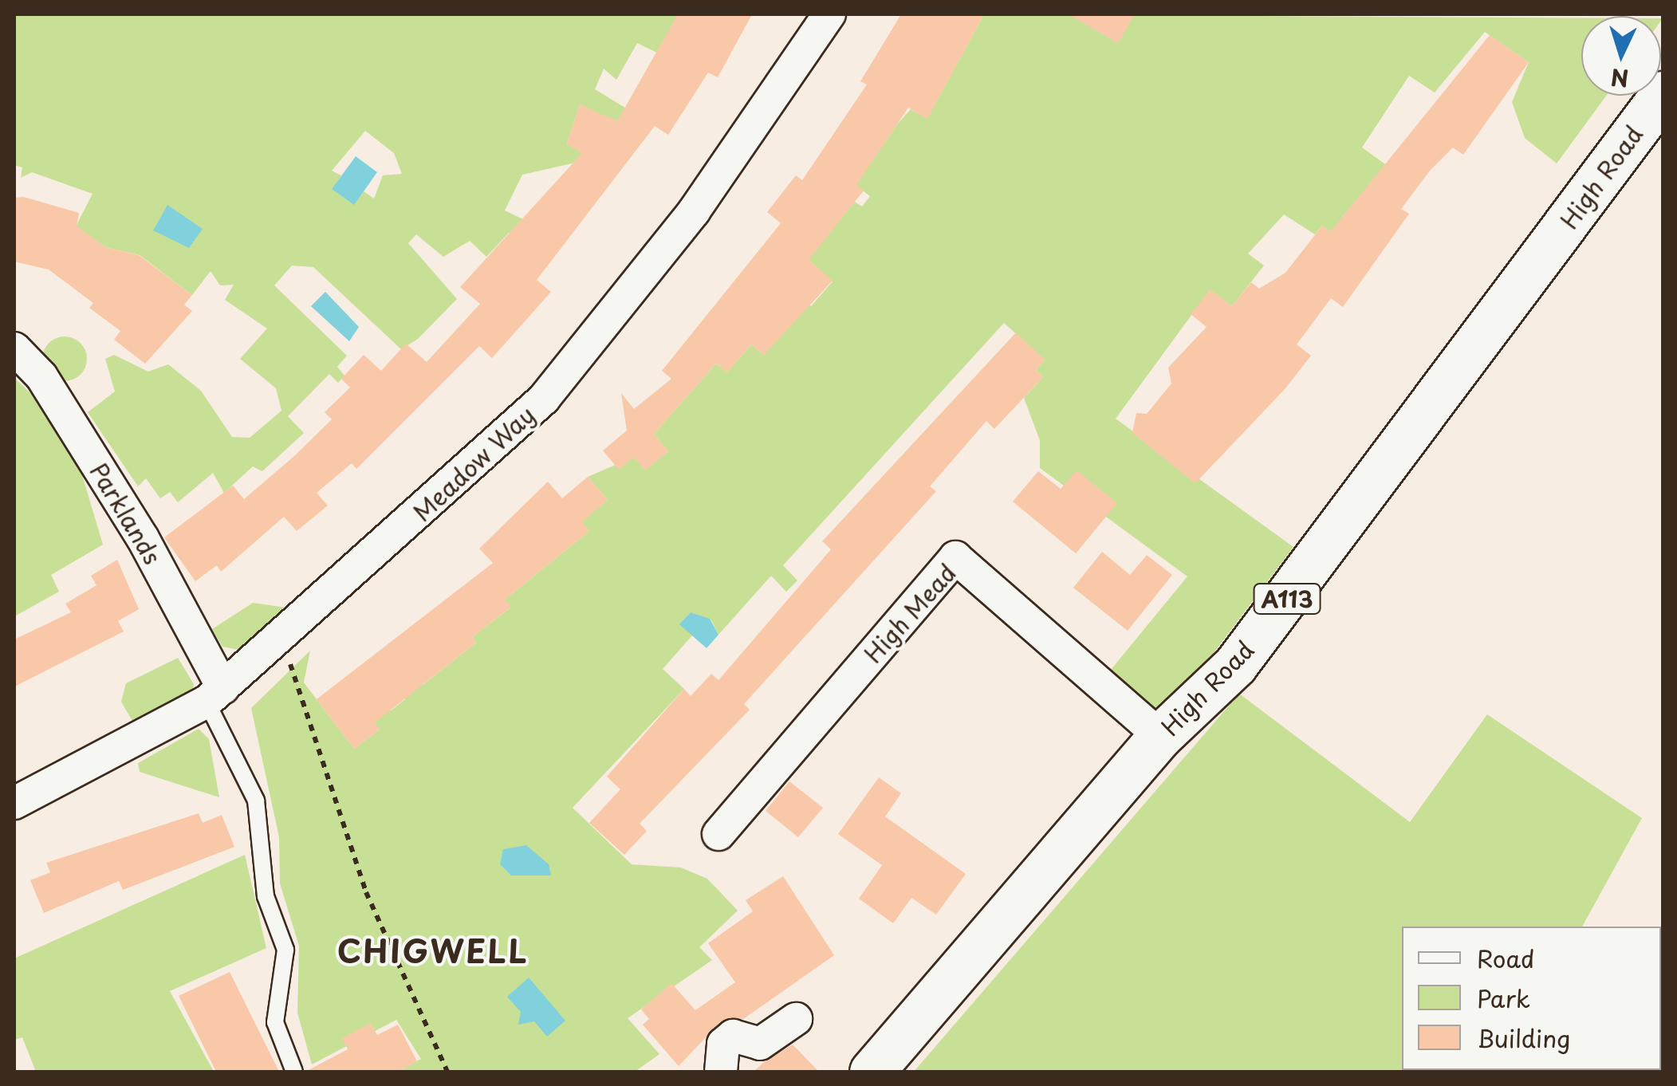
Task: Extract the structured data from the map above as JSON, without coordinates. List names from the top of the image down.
{
  "streets": {
    "main road": ["High Road", "A113"],
    "street": ["Meadow Way", "Parklands", "High Mead"]
  },
  "crossings": [
    ["High Road", "High Mead"],
    ["Meadow Way", "Parklands"]
  ],
  "districts": ["CHIGWELL"],
  "legend": ["Road", "Park", "Building"],
  "north": "bottom"
}
